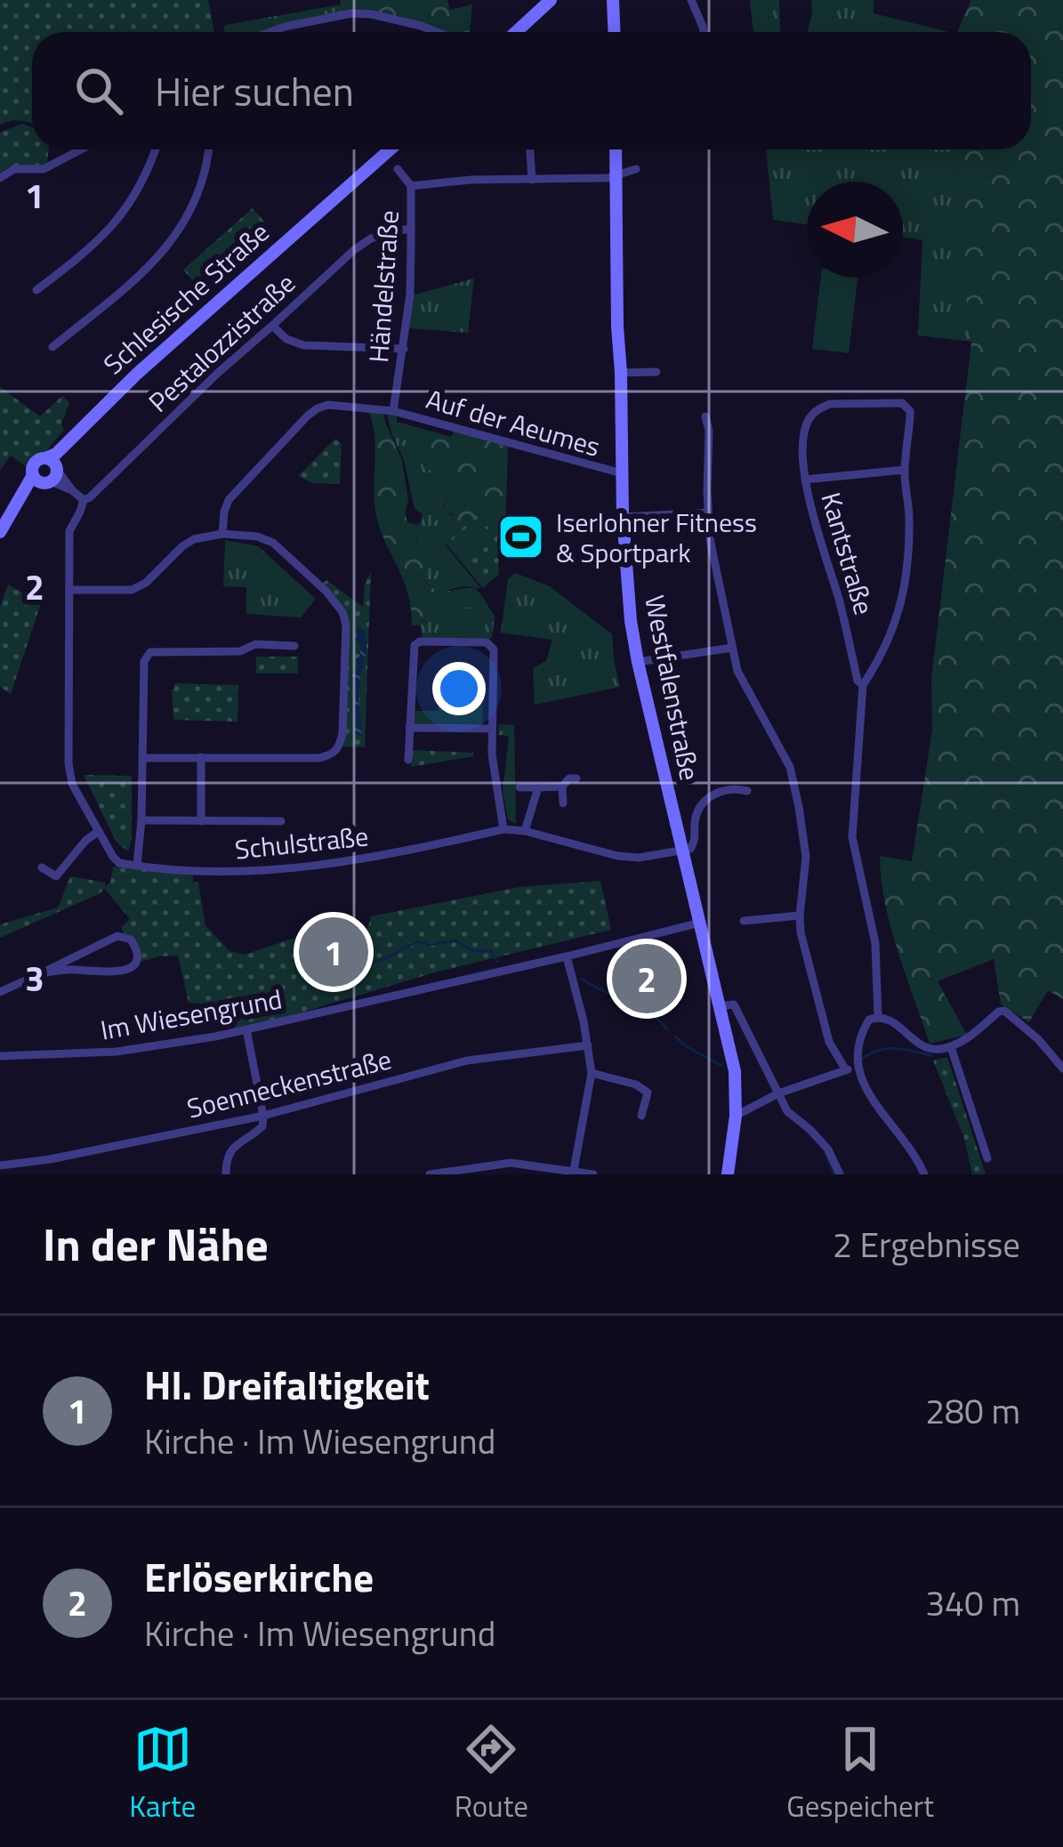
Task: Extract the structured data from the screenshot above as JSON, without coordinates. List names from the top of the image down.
{
  "streets": {
    "main road": ["Schlesische Straße", "Westfalenstraße"],
    "street": [
      "Händelstraße",
      "Pestalozzistraße",
      "Auf der Aeumes",
      "Kantstraße",
      "Schulstraße",
      "Im Wiesengrund",
      "Soenneckenstraße"
    ]
  },
  "crossings": [
    ["Händelstraße", "Pestalozzistraße"],
    ["Händelstraße", "Auf der Aeumes"],
    ["Auf der Aeumes", "Westfalenstraße"],
    ["Westfalenstraße", "Schulstraße"],
    ["Westfalenstraße", "Im Wiesengrund"]
  ],
  "places": {
    "sports": ["Iserlohner Fitness & Sportpark"]
  },
  "north": "left",
  "page": {
    "search": "Hier suchen",
    "pins": ["1", "2"],
    "heading": ["In der Nähe", "2 Ergebnisse"],
    "list": [
      {
        "mark": "1",
        "name": "Hl. Dreifaltigkeit",
        "note": "Kirche · Im Wiesengrund",
        "value": "280 m"
      },
      {
        "mark": "2",
        "name": "Erlöserkirche",
        "note": "Kirche · Im Wiesengrund",
        "value": "340 m"
      }
    ],
    "nav": ["Karte", "Route", "Gespeichert"]
  },
  "grid": {
    "rows": ["1", "2", "3"]
  }
}
